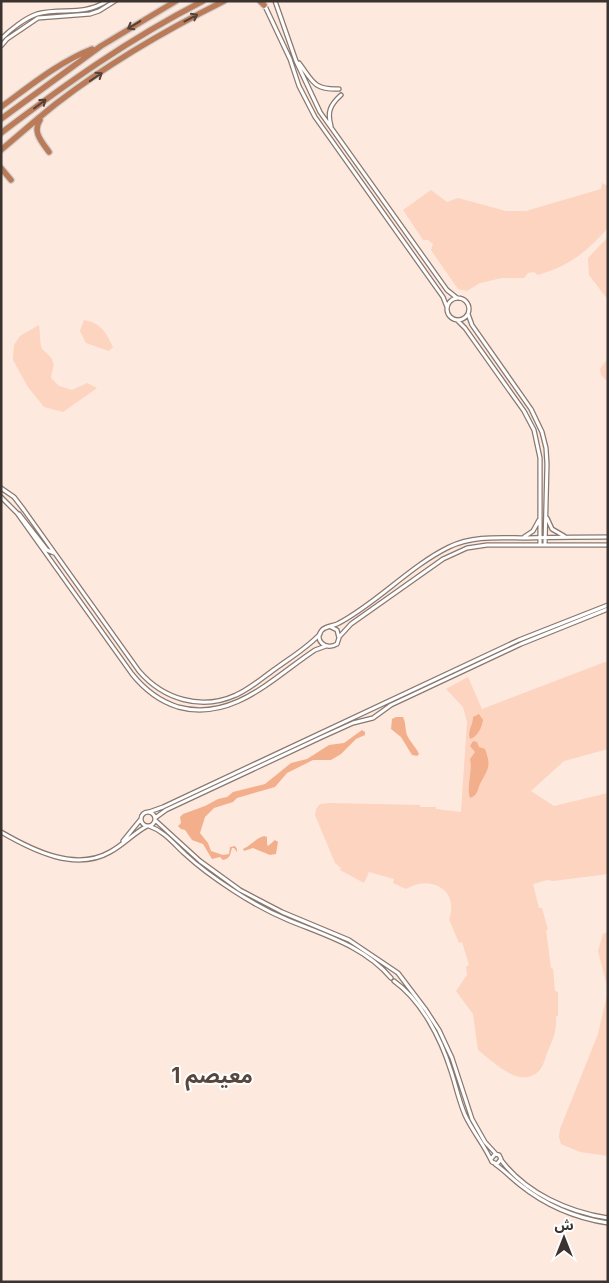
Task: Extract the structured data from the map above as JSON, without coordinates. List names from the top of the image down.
{
  "districts": ["معيصم 1"],
  "north": "top"
}
